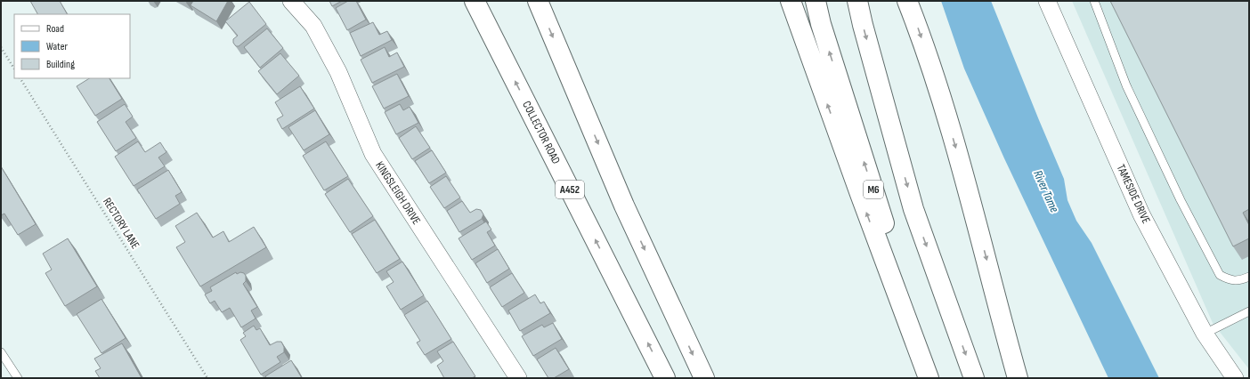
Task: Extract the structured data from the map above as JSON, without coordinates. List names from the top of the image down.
{
  "streets": {
    "highway": ["COLLECTOR ROAD", "A452", "M6"],
    "street": ["KINGSLEIGH DRIVE", "TAMESIDE DRIVE"],
    "path": ["RECTORY LANE"]
  },
  "water": ["River Tame"],
  "legend": ["Road", "Water", "Building"]
}
